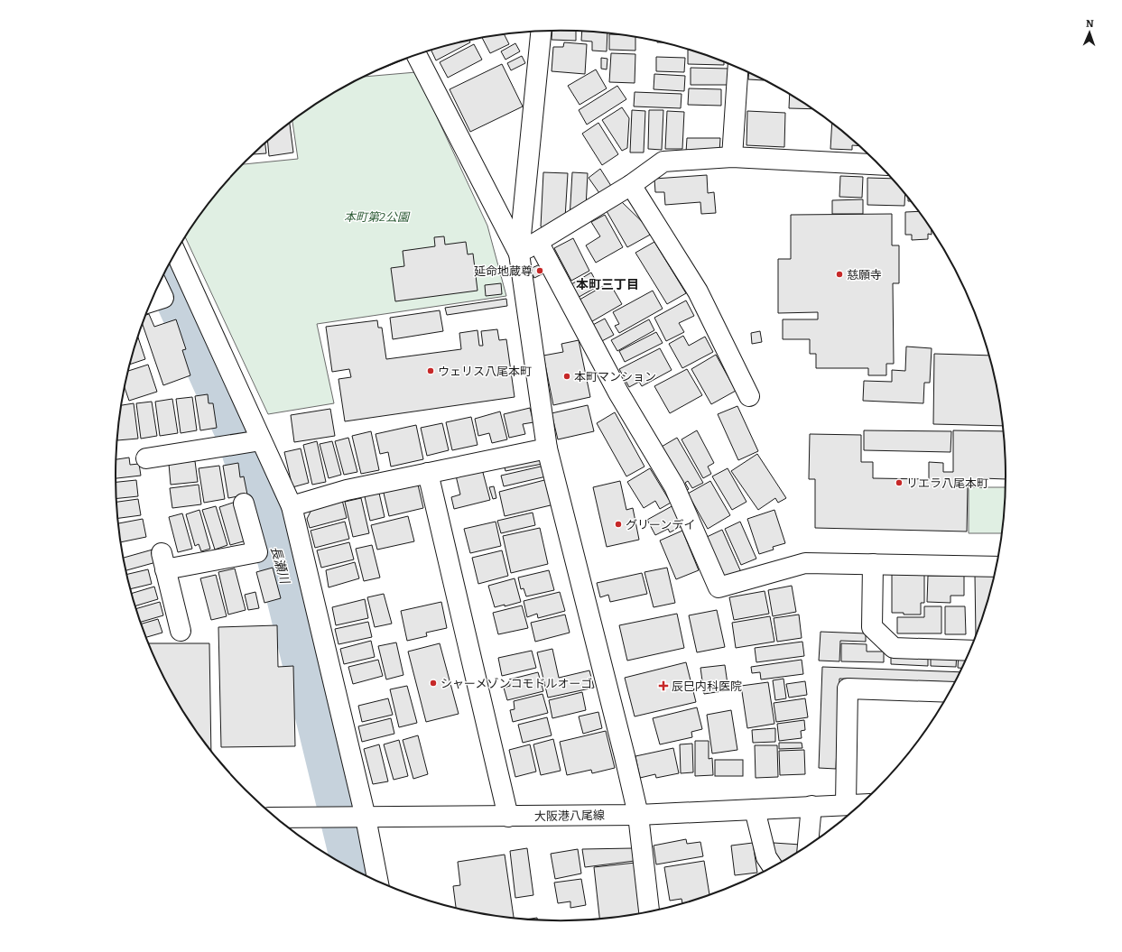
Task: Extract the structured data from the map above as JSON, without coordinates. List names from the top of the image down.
{
  "streets": {
    "street": ["大阪港八尾線"]
  },
  "districts": ["本町三丁目"],
  "water": ["長瀬川"],
  "parks": ["本町第2公園"],
  "places": {
    "other": [
      "延命地蔵尊",
      "慈願寺",
      "ウェリス八尾本町",
      "本町マンション",
      "リエラ八尾本町",
      "グリーンデイ",
      "シャーメゾンコモドルオーゴ"
    ],
    "health": ["辰巳内科医院"]
  },
  "north": "top"
}
